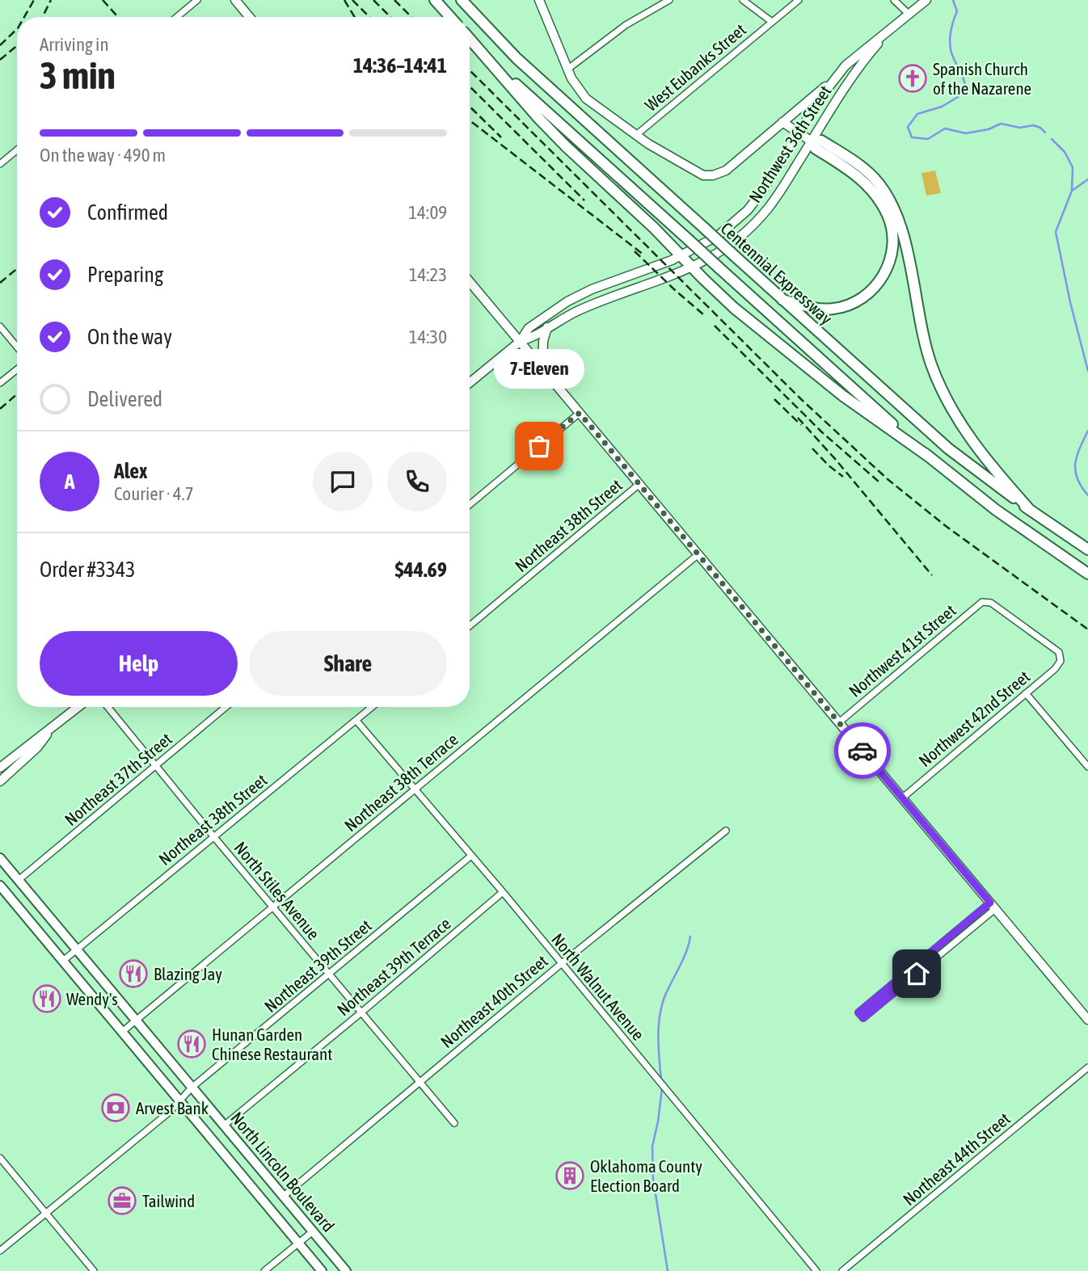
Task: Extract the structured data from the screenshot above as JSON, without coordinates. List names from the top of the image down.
{
  "streets": {
    "highway": ["Centennial Expressway"],
    "main road": ["Northwest 36th Street", "North Lincoln Boulevard"],
    "street": [
      "West Eubanks Street",
      "Northeast 38th Street",
      "Northwest 41st Street",
      "Northwest 42nd Street",
      "Northeast 37th Street",
      "Northeast 38th Terrace",
      "North Stiles Avenue",
      "Northeast 39th Street",
      "Northeast 39th Terrace",
      "North Walnut Avenue",
      "Northeast 40th Street",
      "Northeast 44th Street"
    ]
  },
  "crossings": [
    ["West Eubanks Street", "Northwest 36th Street"],
    ["Northeast 38th Street", "North Stiles Avenue"],
    ["Northeast 38th Street", "North Walnut Avenue"],
    ["Northeast 38th Street", "North Lincoln Boulevard"],
    ["Northwest 41st Street", "Northwest 42nd Street"],
    ["Northeast 37th Street", "North Stiles Avenue"],
    ["Northeast 37th Street", "North Lincoln Boulevard"],
    ["Northeast 38th Terrace", "North Stiles Avenue"],
    ["Northeast 38th Terrace", "North Walnut Avenue"],
    ["Northeast 38th Terrace", "North Lincoln Boulevard"],
    ["North Stiles Avenue", "Northeast 39th Street"],
    ["North Stiles Avenue", "Northeast 39th Terrace"],
    ["North Stiles Avenue", "Northeast 40th Street"],
    ["Northeast 39th Street", "North Walnut Avenue"],
    ["Northeast 39th Street", "North Lincoln Boulevard"],
    ["Northeast 39th Terrace", "North Walnut Avenue"],
    ["Northeast 39th Terrace", "North Lincoln Boulevard"],
    ["North Walnut Avenue", "Northeast 40th Street"],
    ["Northeast 40th Street", "North Lincoln Boulevard"]
  ],
  "places": {
    "church": ["Spanish Church of the Nazarene"],
    "other": ["7-Eleven"],
    "restaurant": ["Blazing Jay", "Wendy's", "Hunan Garden Chinese Restaurant"],
    "bank": ["Arvest Bank"],
    "building": ["Oklahoma County Election Board"],
    "office": ["Tailwind"]
  },
  "page": {
    "heading": ["3 min", "Arriving in", "14:36–14:41"],
    "panel": [
      "Alex",
      "Courier · 4.7",
      "Order #3343",
      "$44.69"
    ],
    "bar": "On the way · 490 m",
    "list": [
      ["Confirmed", "14:09"],
      ["Preparing", "14:23"],
      ["On the way", "14:30"],
      "Delivered"
    ],
    "bubble": "7-Eleven",
    "round": "A",
    "buttons": ["Help", "Share"]
  }
}
